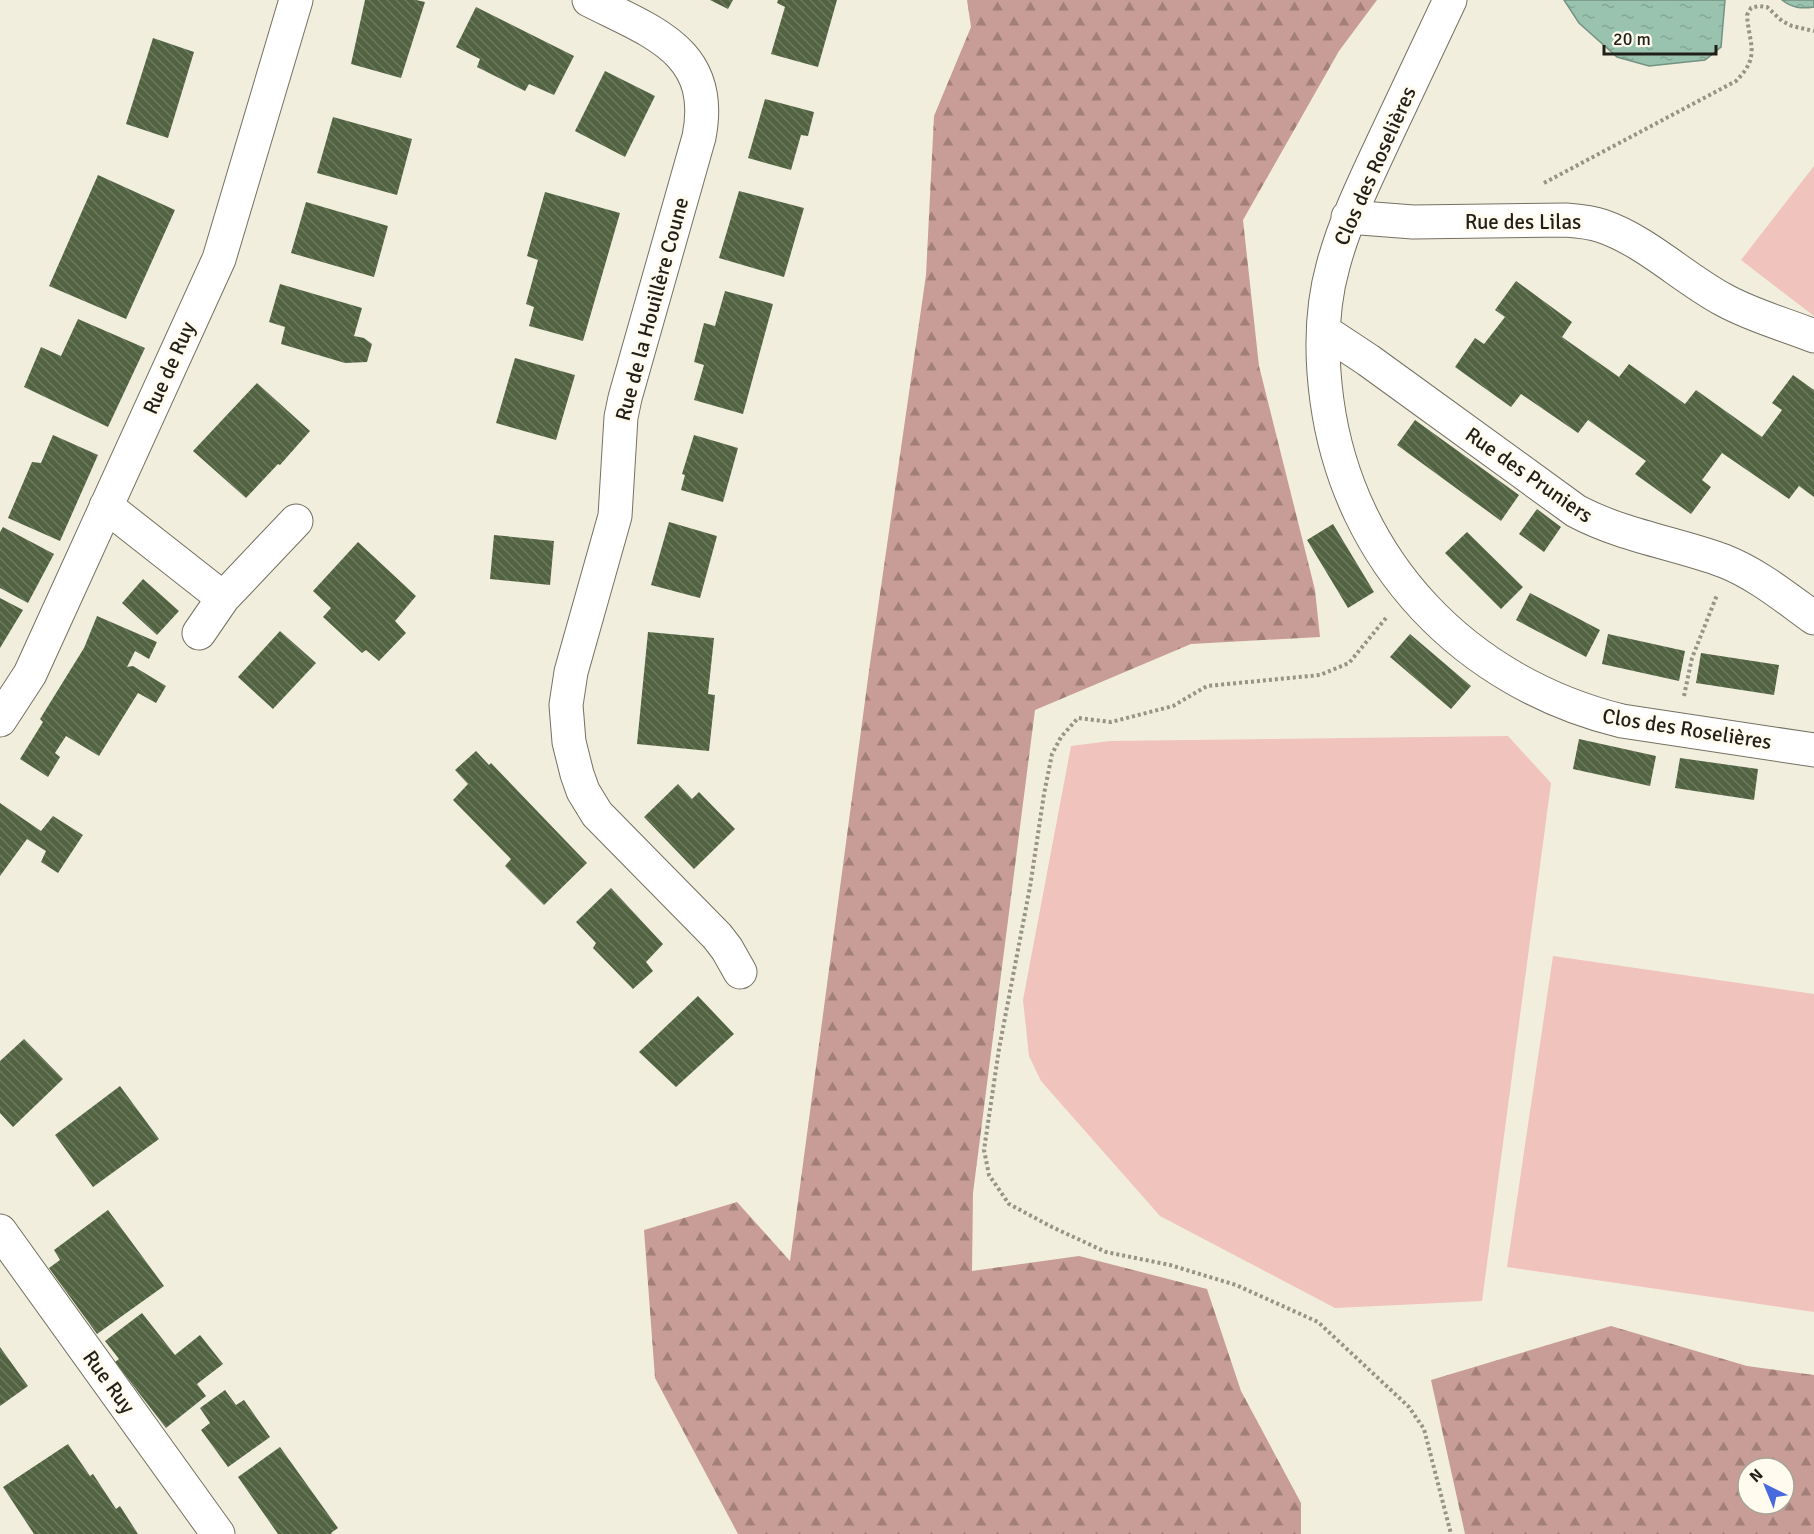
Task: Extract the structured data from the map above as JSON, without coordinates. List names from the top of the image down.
{
  "streets": {
    "street": [
      "Clos des Roselières",
      "Rue des Lilas",
      "Rue de la Houillère Coune",
      "Rue de Ruy",
      "Rue des Pruniers",
      "Rue Ruy"
    ]
  },
  "crossings": [
    ["Clos des Roselières", "Rue des Lilas"],
    ["Clos des Roselières", "Rue des Pruniers"]
  ],
  "scale_bar": "20 m",
  "north": "top left"
}
